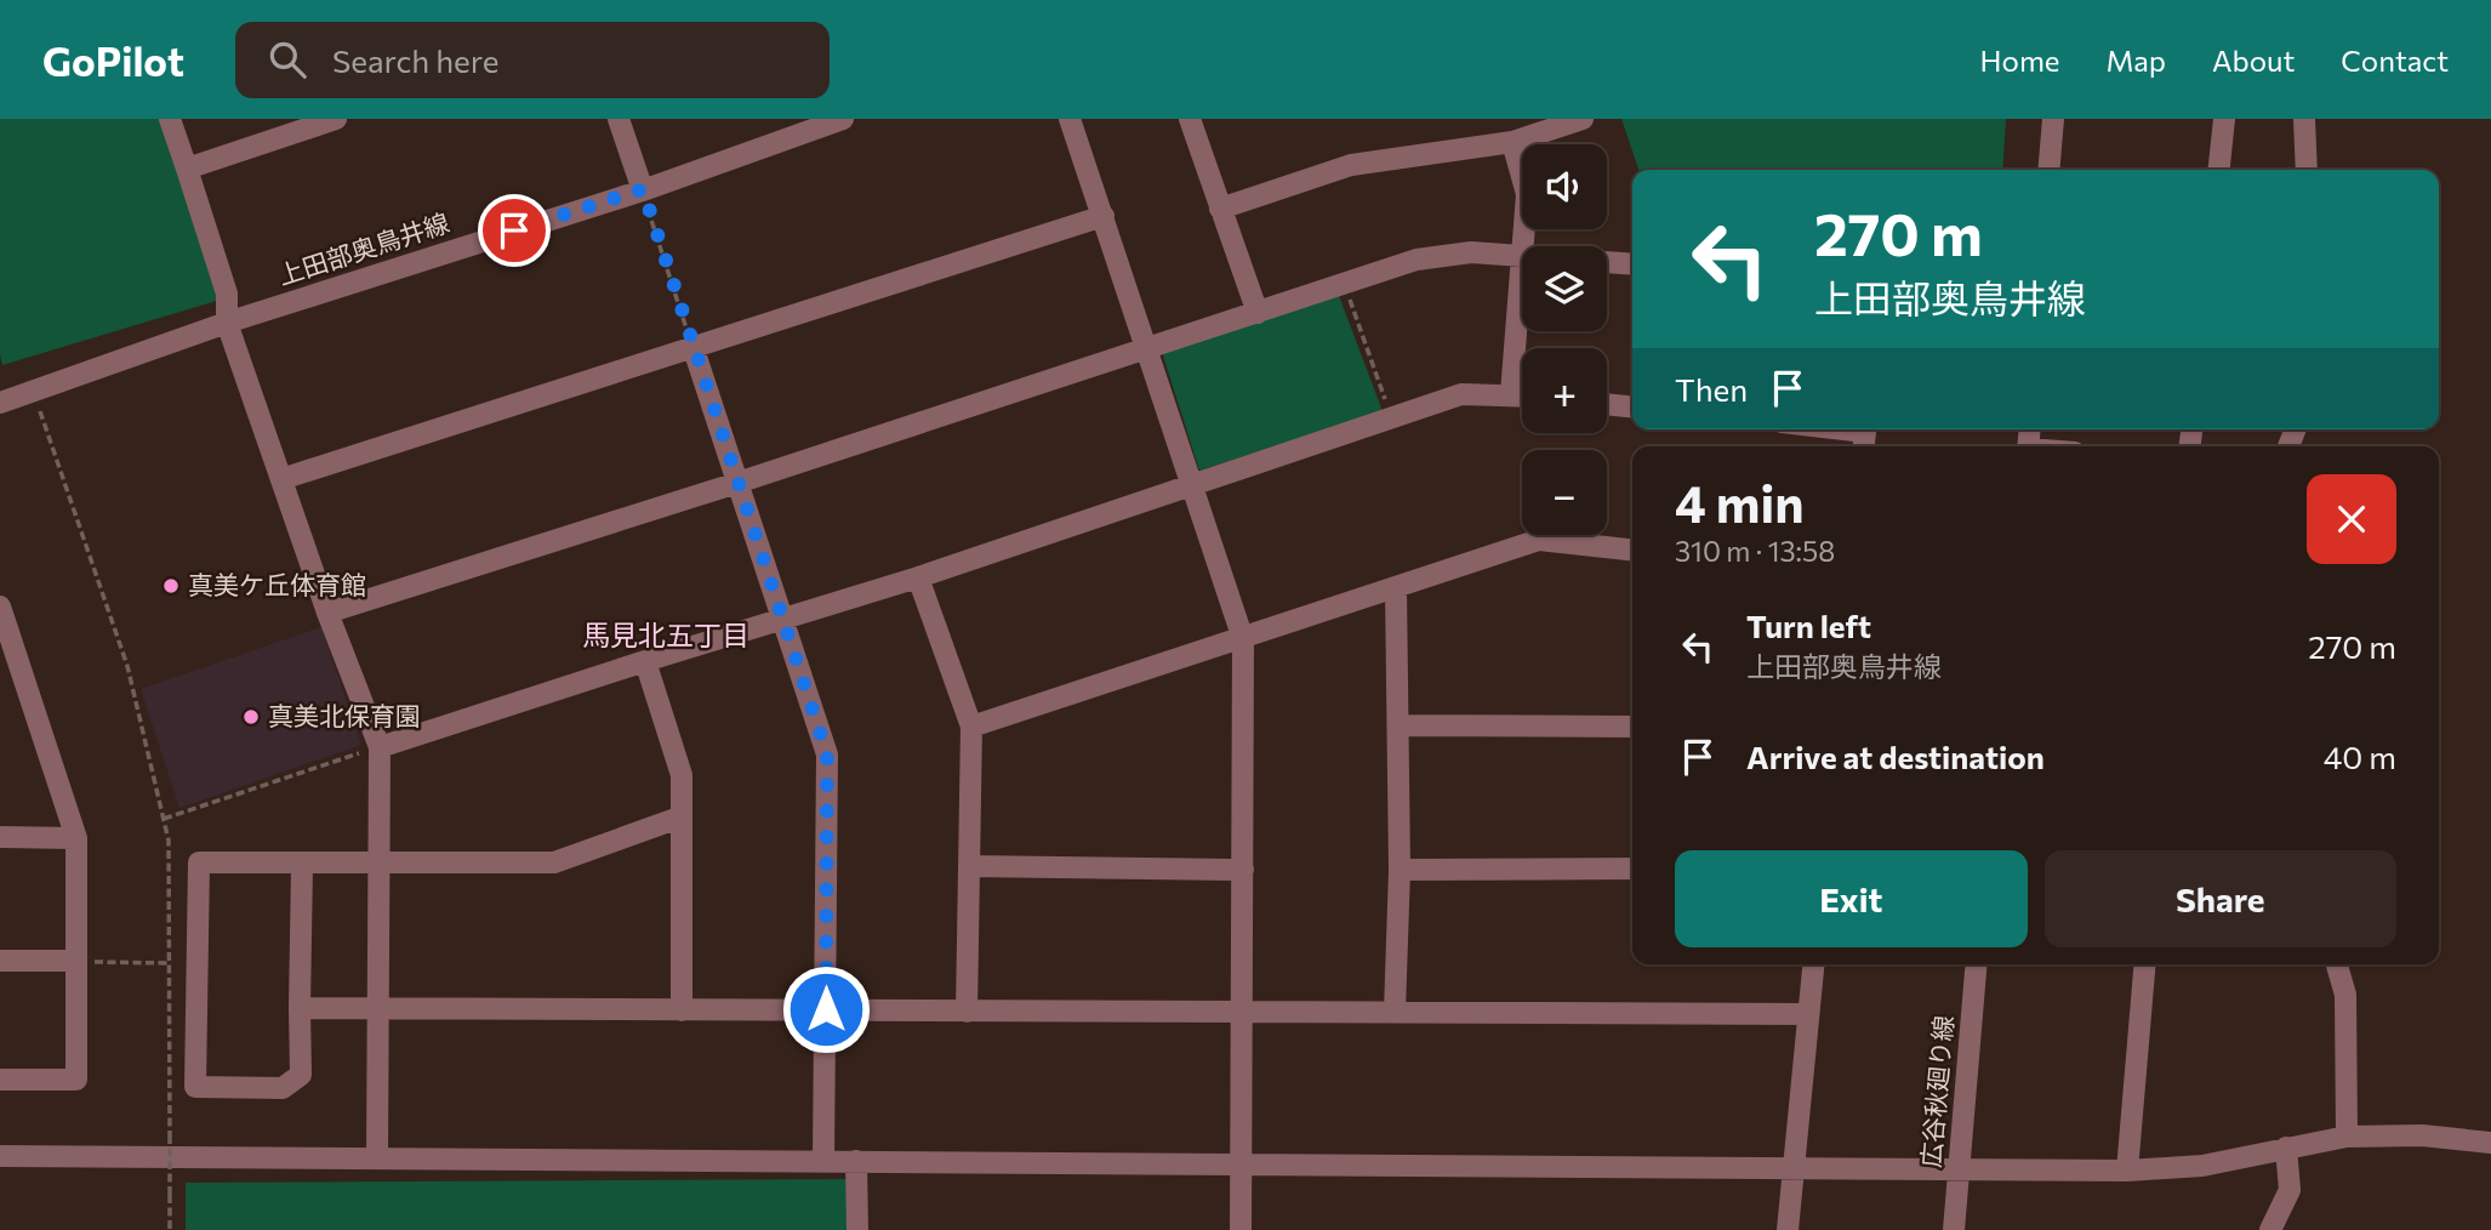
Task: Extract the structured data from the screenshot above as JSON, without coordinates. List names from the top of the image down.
{
  "streets": {
    "street": ["上田部奥鳥井線", "広谷秋廻り線"]
  },
  "districts": ["馬見北五丁目"],
  "places": ["真美ケ丘体育館", "真美北保育園"],
  "page": {
    "header": "GoPilot",
    "search": "Search here",
    "nav": [
      "Home",
      "Map",
      "About",
      "Contact"
    ],
    "map_buttons": ["+", "−"],
    "turn": ["270 m", "上田部奥鳥井線"],
    "then": "Then",
    "heading": ["4 min", "310 m · 13:58"],
    "list": [
      {
        "name": "Turn left",
        "note": "上田部奥鳥井線",
        "value": "270 m"
      },
      {
        "name": "Arrive at destination",
        "value": "40 m"
      }
    ],
    "buttons": ["Exit", "Share"]
  }
}
